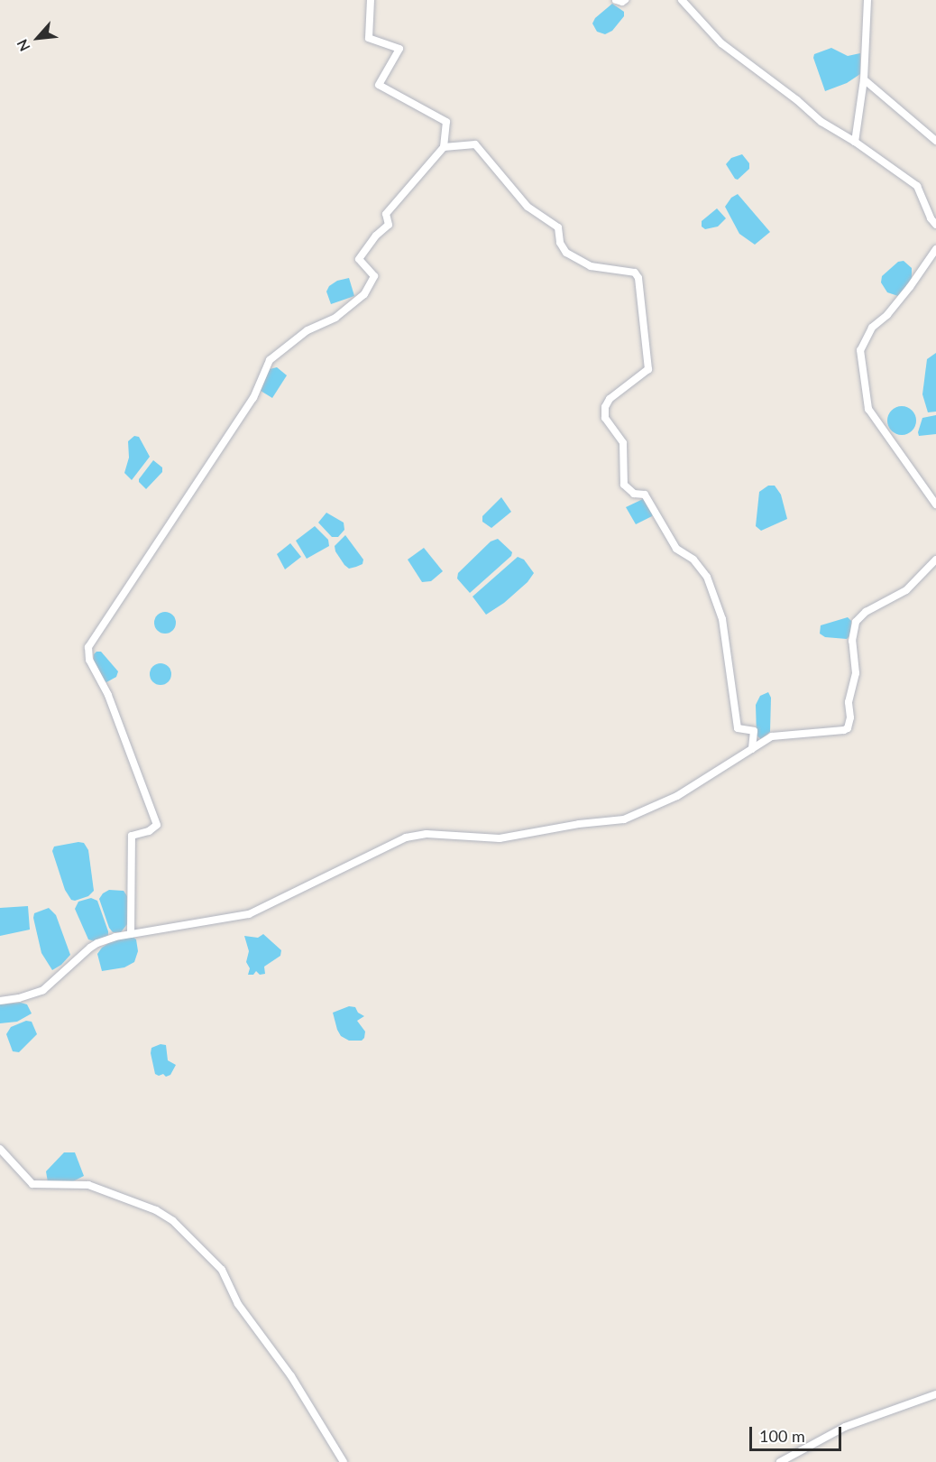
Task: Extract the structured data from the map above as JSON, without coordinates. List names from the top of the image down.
{
  "scale_bar": "100 m",
  "north": "bottom left"
}
